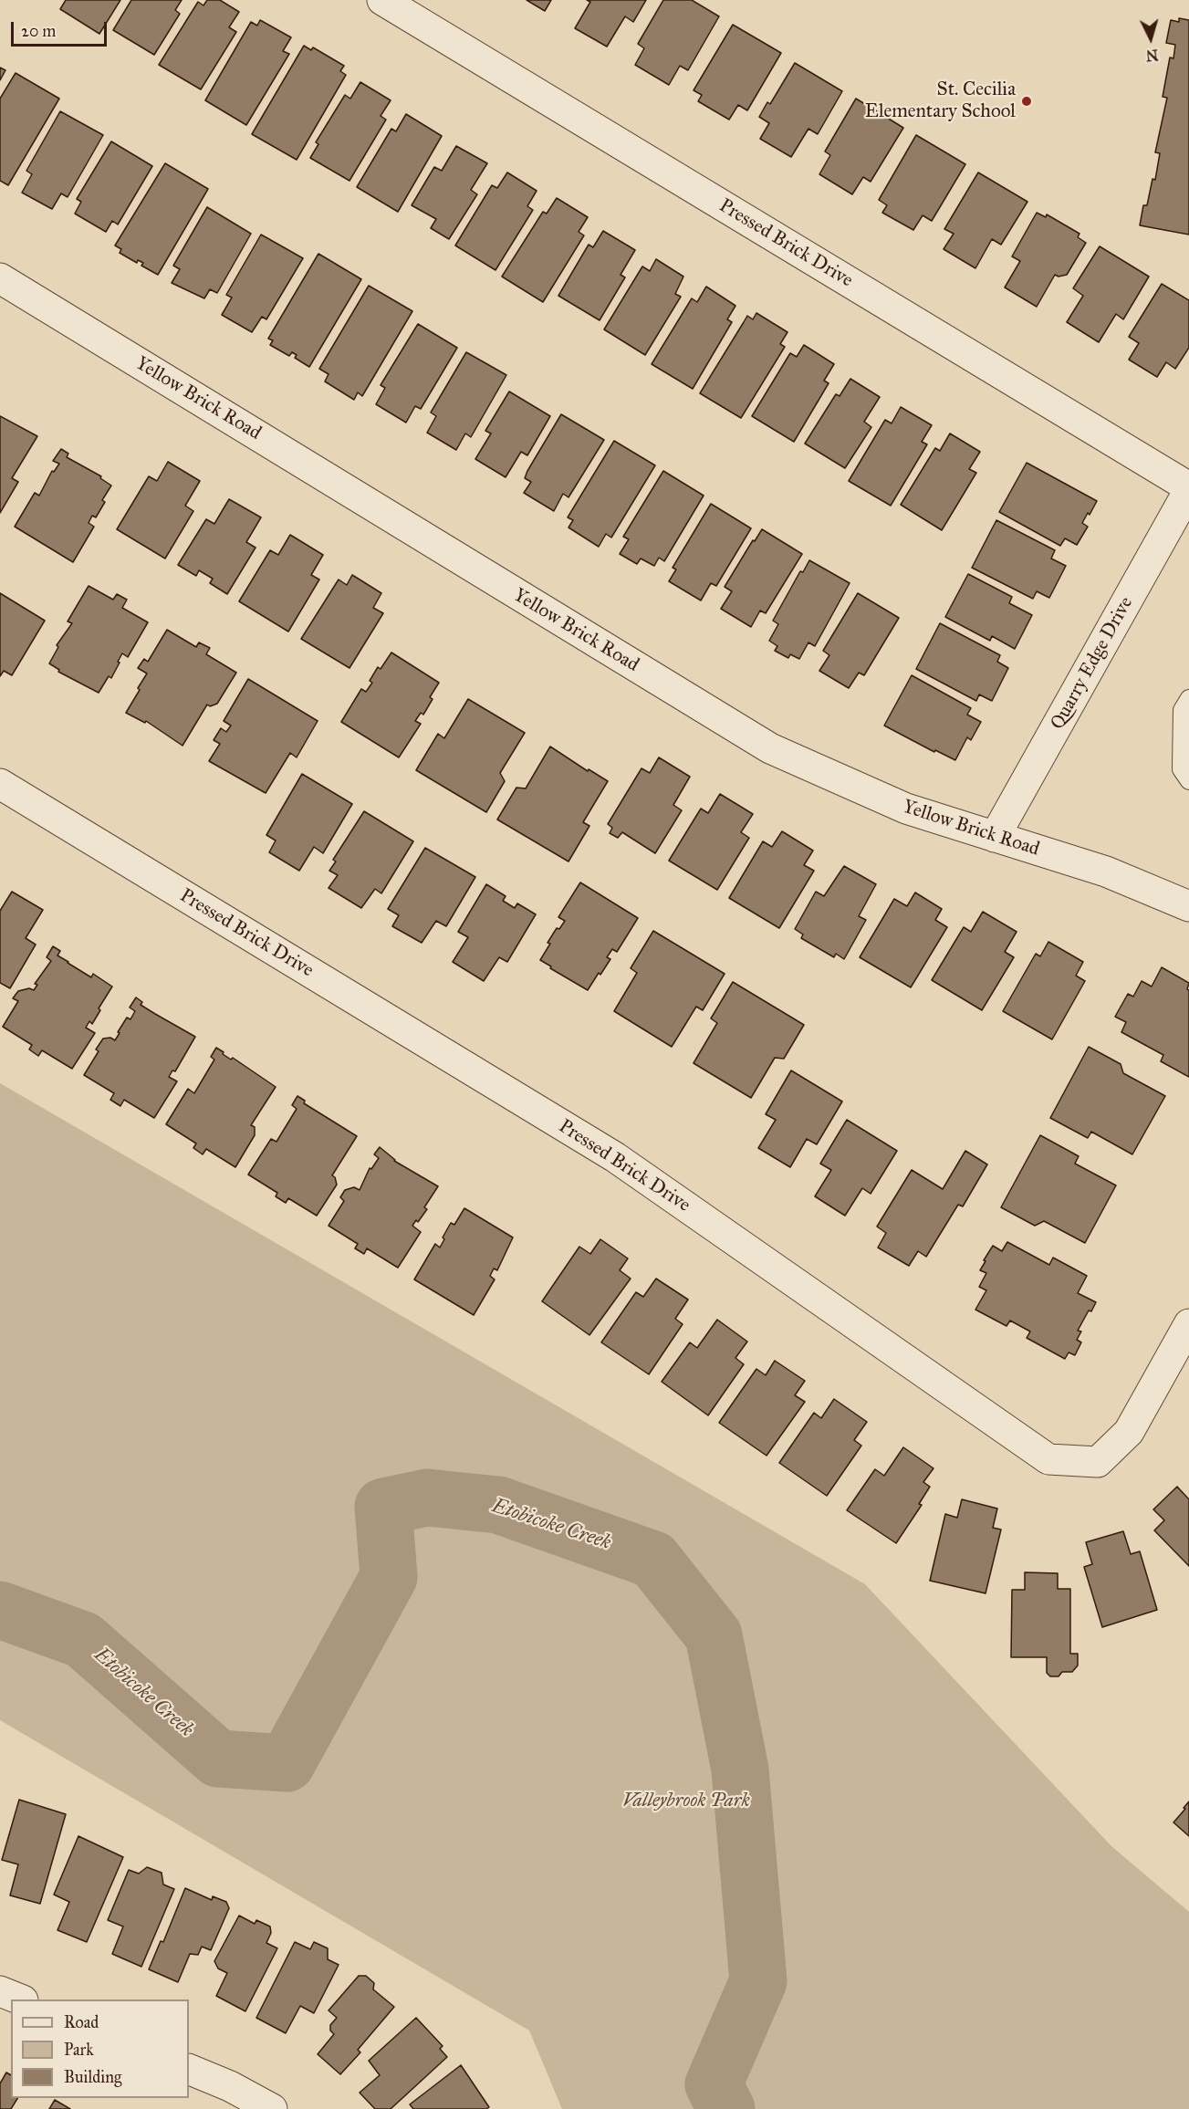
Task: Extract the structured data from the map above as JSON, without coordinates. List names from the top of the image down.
{
  "streets": {
    "street": ["Pressed Brick Drive", "Yellow Brick Road", "Quarry Edge Drive"]
  },
  "crossings": [
    ["Pressed Brick Drive", "Quarry Edge Drive"],
    ["Yellow Brick Road", "Quarry Edge Drive"]
  ],
  "water": ["Etobicoke Creek"],
  "parks": ["Valleybrook Park"],
  "places": ["St. Cecilia Elementary School"],
  "legend": ["Road", "Park", "Building"],
  "scale_bar": "20 m",
  "north": "bottom"
}
